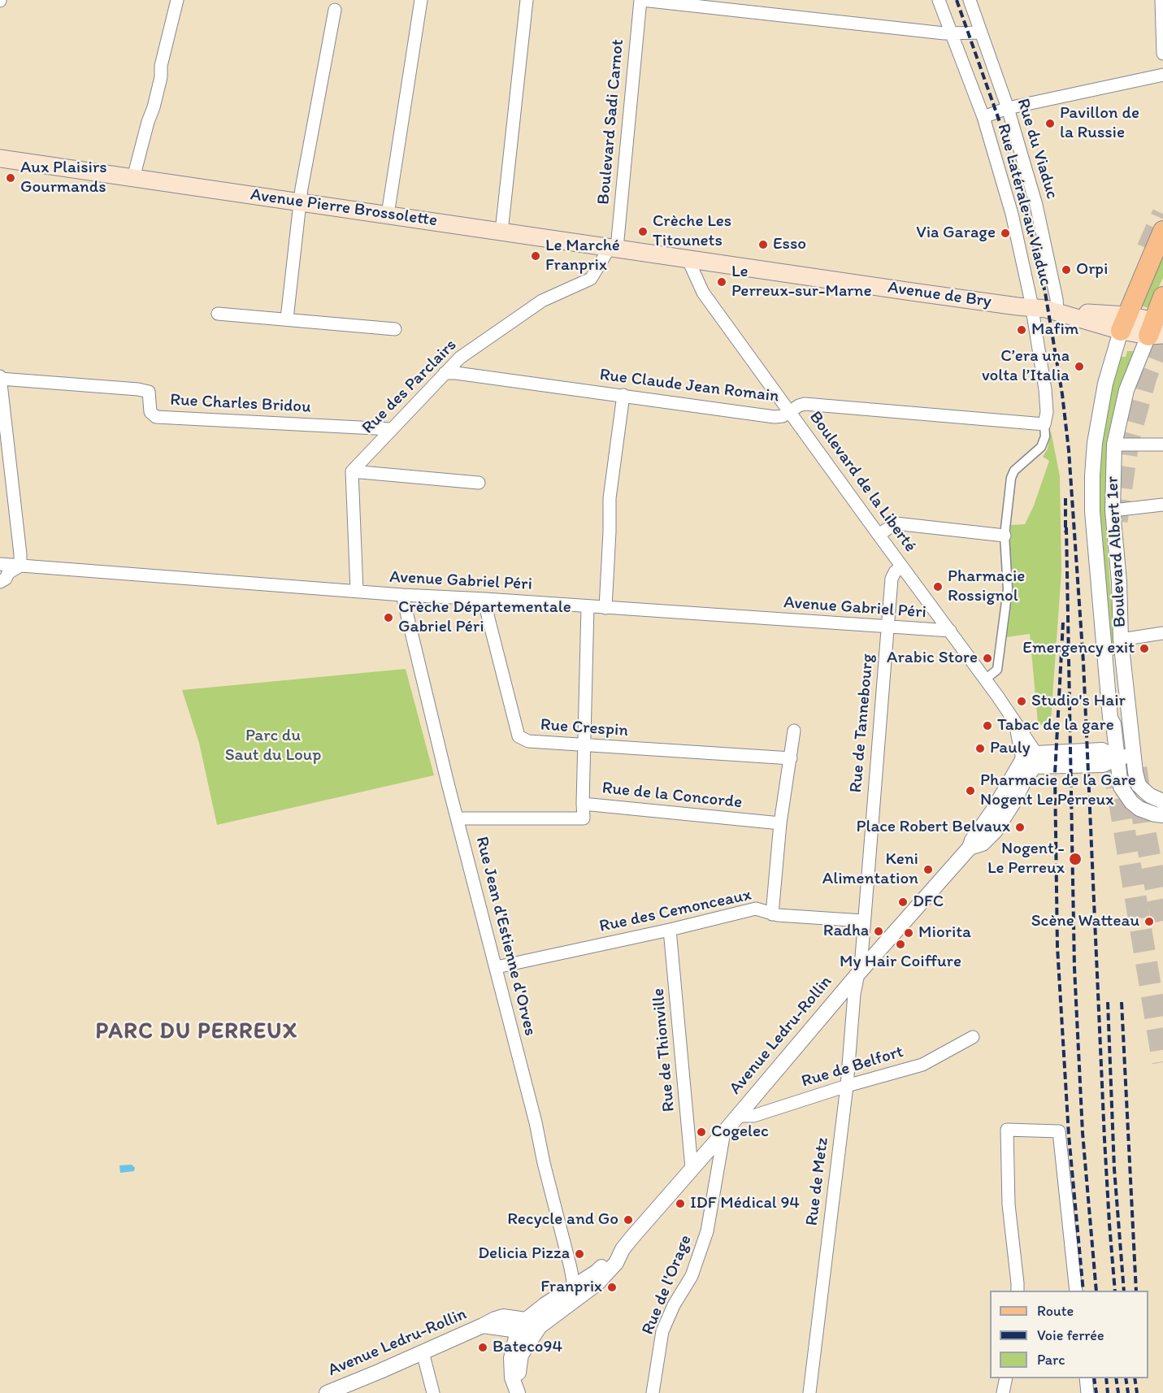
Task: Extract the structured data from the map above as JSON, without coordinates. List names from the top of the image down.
{
  "streets": {
    "main road": ["Avenue Pierre Brossolette", "Avenue de Bry", "Boulevard Albert 1er"],
    "street": [
      "Boulevard Sadi Carnot",
      "Rue du Viaduc",
      "Rue Latérale au Viaduc",
      "Rue Claude Jean Romain",
      "Rue des Parclairs",
      "Rue Charles Bridou",
      "Boulevard de la Liberté",
      "Avenue Gabriel Péri",
      "Rue de Tannebourg",
      "Rue Crespin",
      "Rue de la Concorde",
      "Rue des Cemonceaux",
      "Rue Jean d'Estienne d'Orves",
      "Avenue Ledru-Rollin",
      "Rue de Thionville",
      "Rue de Belfort",
      "Rue de Metz",
      "Rue de l'Orage"
    ]
  },
  "crossings": [
    ["Boulevard Sadi Carnot", "Avenue Pierre Brossolette"],
    ["Boulevard Sadi Carnot", "Rue des Parclairs"],
    ["Rue du Viaduc", "Rue Latérale au Viaduc"],
    ["Rue du Viaduc", "Avenue de Bry"],
    ["Rue Latérale au Viaduc", "Avenue de Bry"],
    ["Rue Latérale au Viaduc", "Rue Claude Jean Romain"],
    ["Avenue Pierre Brossolette", "Avenue de Bry"],
    ["Avenue Pierre Brossolette", "Rue des Parclairs"],
    ["Avenue Pierre Brossolette", "Boulevard de la Liberté"],
    ["Avenue de Bry", "Boulevard de la Liberté"],
    ["Avenue de Bry", "Boulevard Albert 1er"],
    ["Rue Claude Jean Romain", "Rue des Parclairs"],
    ["Rue Claude Jean Romain", "Boulevard de la Liberté"],
    ["Rue des Parclairs", "Rue Charles Bridou"],
    ["Boulevard de la Liberté", "Avenue Gabriel Péri"],
    ["Boulevard de la Liberté", "Rue de Tannebourg"],
    ["Boulevard de la Liberté", "Avenue Ledru-Rollin"],
    ["Avenue Gabriel Péri", "Rue de Tannebourg"],
    ["Avenue Gabriel Péri", "Rue Crespin"],
    ["Avenue Gabriel Péri", "Rue de la Concorde"],
    ["Avenue Gabriel Péri", "Rue Jean d'Estienne d'Orves"],
    ["Rue de Tannebourg", "Rue des Cemonceaux"],
    ["Rue de Tannebourg", "Avenue Ledru-Rollin"],
    ["Rue de Tannebourg", "Rue de Metz"],
    ["Rue Crespin", "Rue de la Concorde"],
    ["Rue des Cemonceaux", "Rue Jean d'Estienne d'Orves"],
    ["Rue des Cemonceaux", "Rue de Thionville"],
    ["Rue Jean d'Estienne d'Orves", "Avenue Ledru-Rollin"],
    ["Avenue Ledru-Rollin", "Rue de Thionville"],
    ["Avenue Ledru-Rollin", "Rue de Belfort"],
    ["Avenue Ledru-Rollin", "Rue de Metz"],
    ["Avenue Ledru-Rollin", "Rue de l'Orage"],
    ["Rue de Belfort", "Rue de Metz"]
  ],
  "districts": ["PARC DU PERREUX"],
  "parks": ["Parc du Saut du Loup"],
  "places": [
    "Pavillon de la Russie",
    "Aux Plaisirs Gourmands",
    "Crèche Les Titounets",
    "Via Garage",
    "Esso",
    "Le Marché Franprix",
    "Orpi",
    "Le Perreux-sur-Marne",
    "Mafim",
    "C’era una volta l’Italia",
    "Pharmacie Rossignol",
    "Crèche Départementale Gabriel Péri",
    "Emergency exit",
    "Arabic Store",
    "Studio's Hair",
    "Tabac de la gare",
    "Pauly",
    "Pharmacie de la Gare Nogent Le Perreux",
    "Place Robert Belvaux",
    "Nogent - Le Perreux",
    "Keni Alimentation",
    "DFC",
    "Scène Watteau",
    "Radha",
    "Miorita",
    "My Hair Coiffure",
    "Cogelec",
    "IDF Médical 94",
    "Recycle and Go",
    "Delicia Pizza",
    "Franprix",
    "Bateco94"
  ],
  "legend": ["Route", "Voie ferrée", "Parc"]
}
